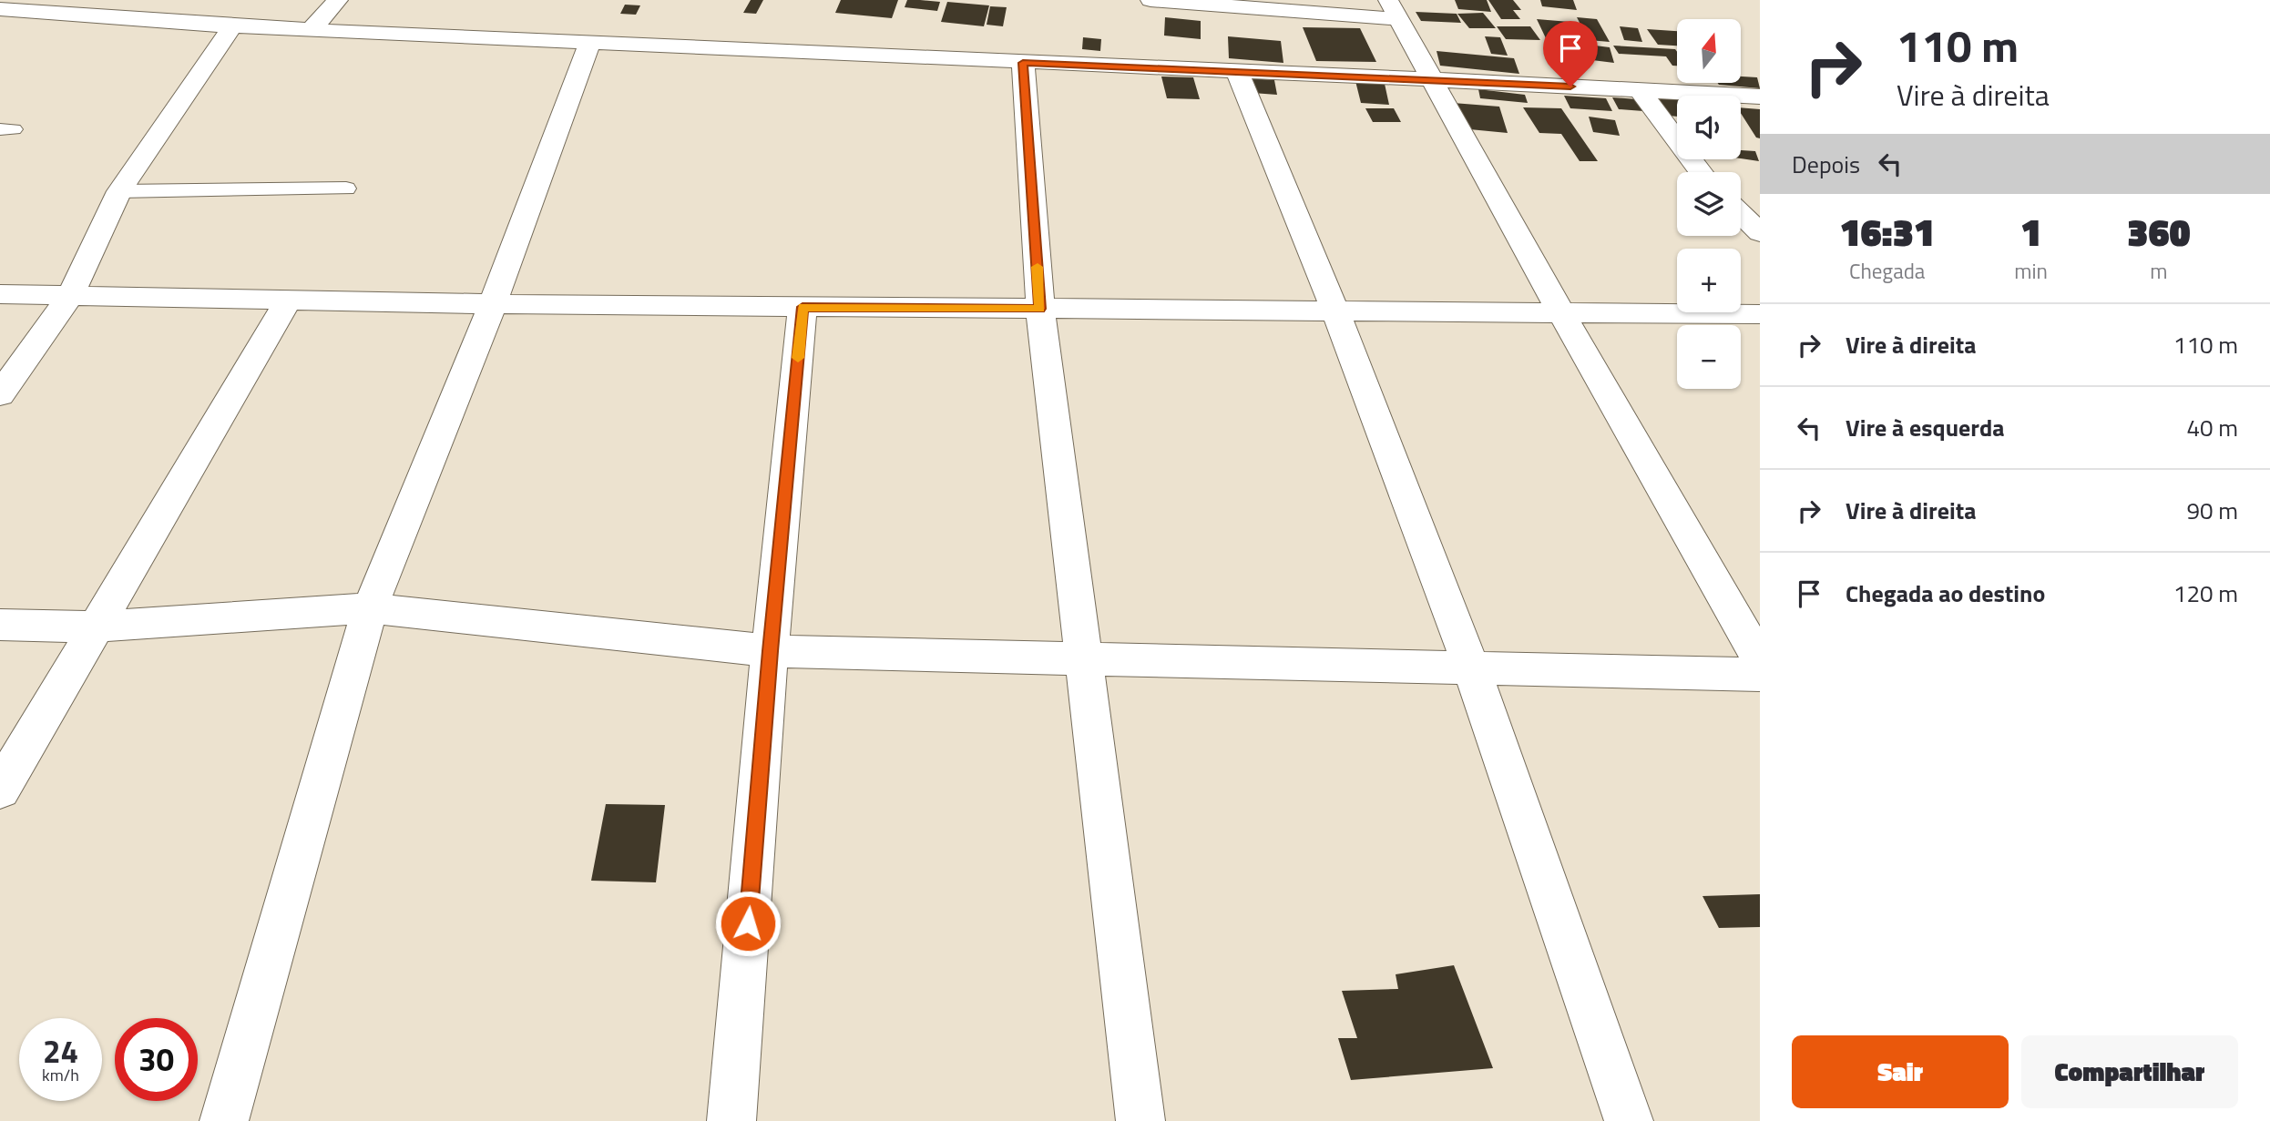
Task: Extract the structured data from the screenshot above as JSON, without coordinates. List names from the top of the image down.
{
  "north": "top",
  "page": {
    "turn": ["110 m", "Vire à direita"],
    "map_buttons": ["+", "−"],
    "then": "Depois",
    "eta": [
      "16:31",
      "Chegada",
      "1",
      "min",
      "360",
      "m"
    ],
    "list": [
      {
        "name": "Vire à direita",
        "value": "110 m"
      },
      {
        "name": "Vire à esquerda",
        "value": "40 m"
      },
      {
        "name": "Vire à direita",
        "value": "90 m"
      },
      {
        "name": "Chegada ao destino",
        "value": "120 m"
      }
    ],
    "speed": "24 km/h",
    "limit": "30",
    "buttons": ["Sair", "Compartilhar"]
  }
}
